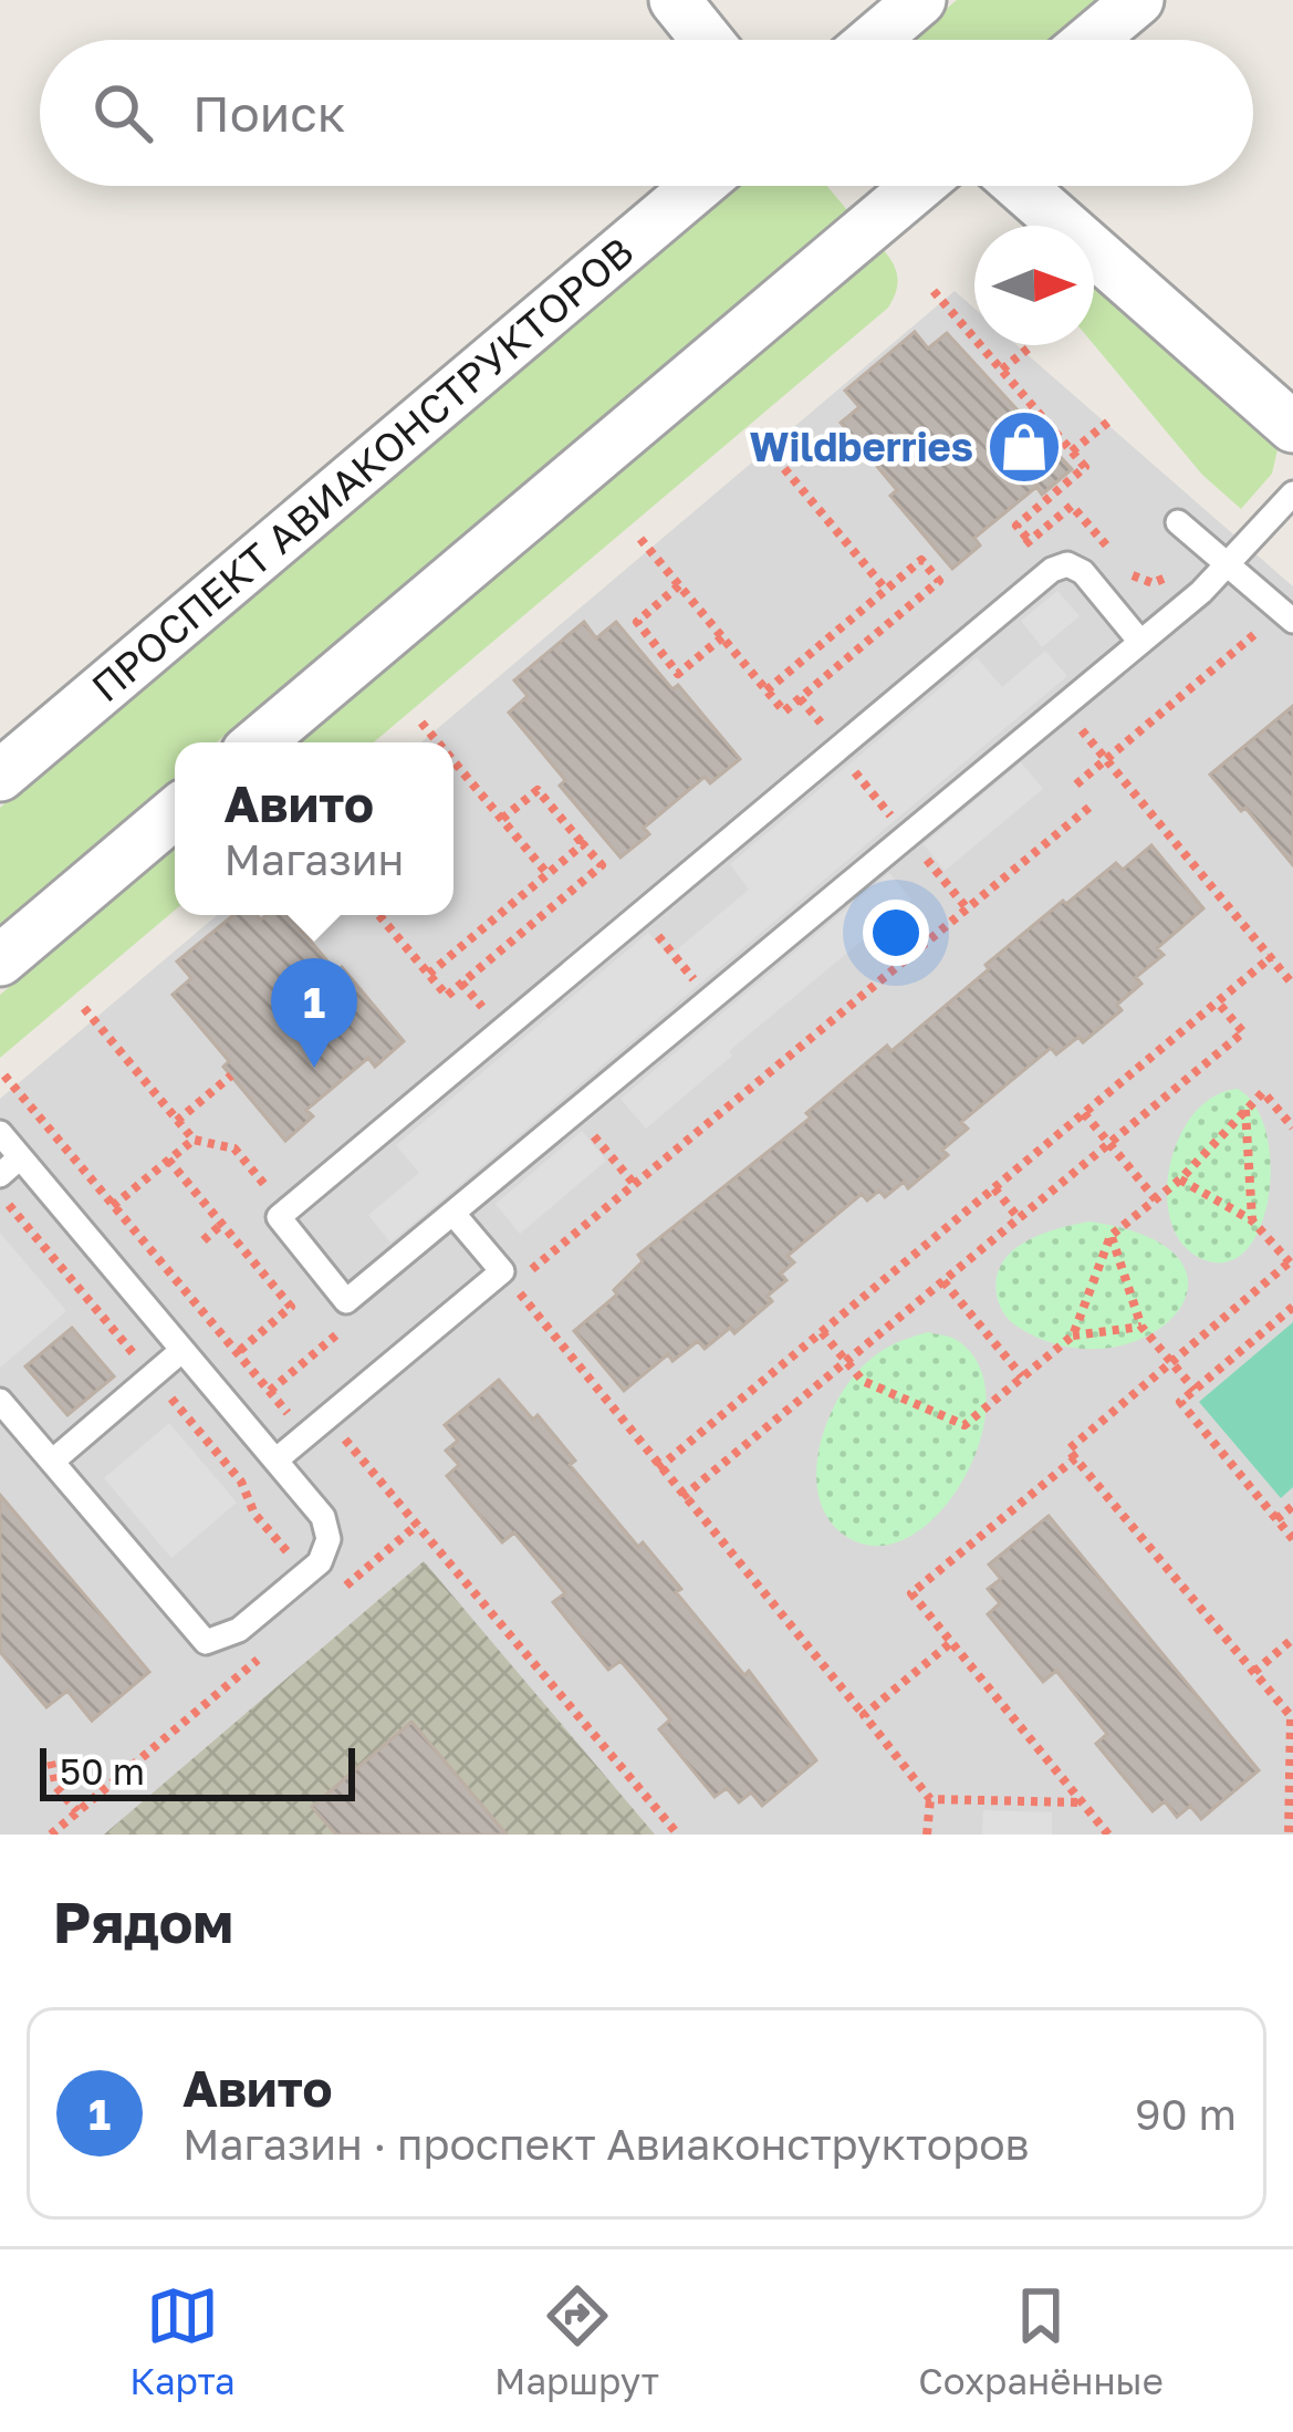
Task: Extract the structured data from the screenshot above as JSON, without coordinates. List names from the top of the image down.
{
  "streets": {
    "street": ["ПРОСПЕКТ АВИАКОНСТРУКТОРОВ"]
  },
  "places": {
    "shop": ["Wildberries"]
  },
  "scale_bar": "50 m",
  "north": "right",
  "page": {
    "search": "Поиск",
    "popup": ["Авито", "Магазин"],
    "pins": "1",
    "scale": "50 m",
    "heading": "Рядом",
    "list": [
      {
        "mark": "1",
        "name": "Авито",
        "note": "Магазин · проспект Авиаконструкторов",
        "value": "90 m"
      }
    ],
    "nav": ["Карта", "Маршрут", "Сохранённые"]
  }
}
